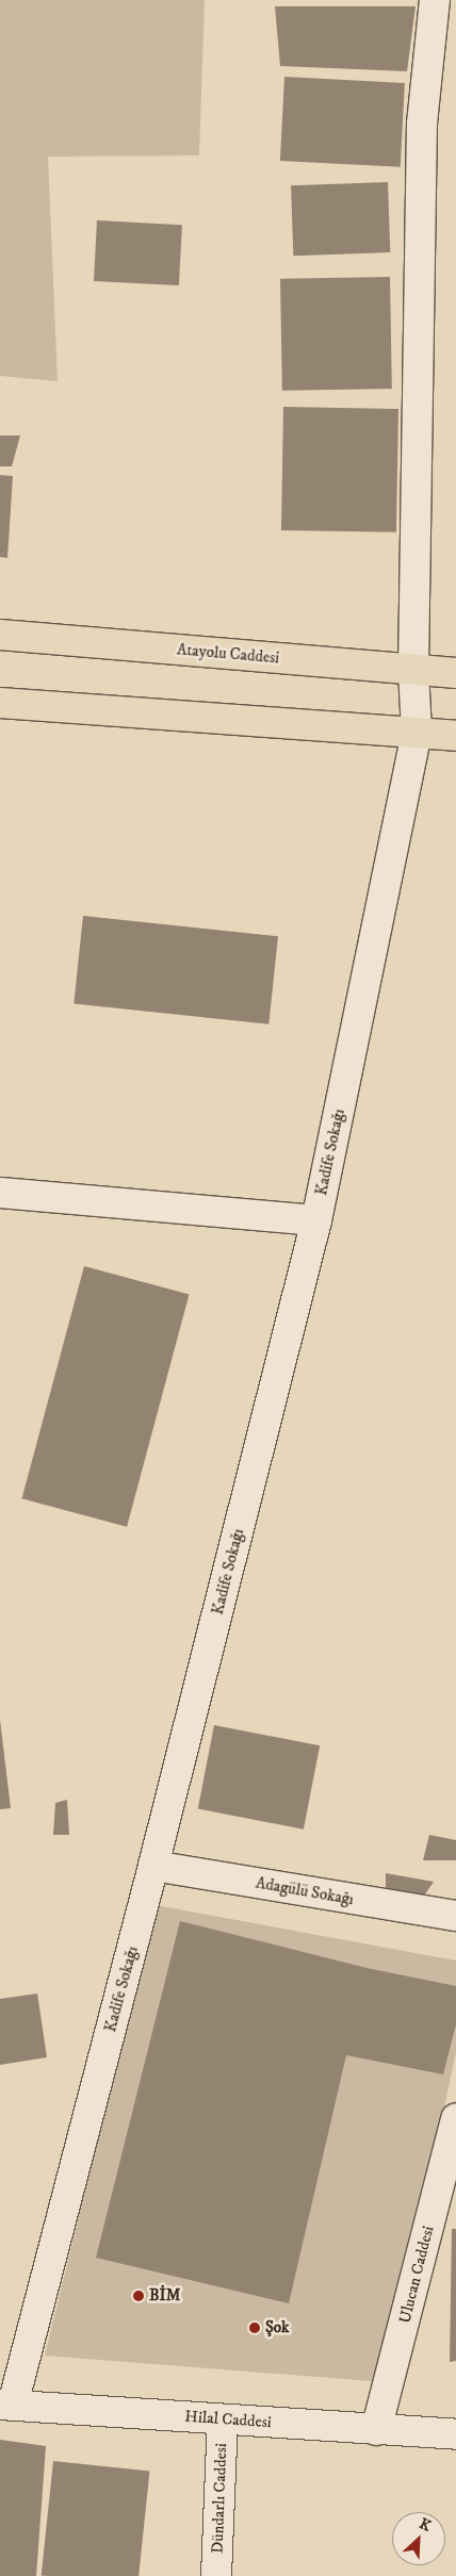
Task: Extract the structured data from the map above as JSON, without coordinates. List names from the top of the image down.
{
  "streets": {
    "main road": ["Atayolu Caddesi"],
    "street": [
      "Kadife Sokağı",
      "Adagülü Sokağı",
      "Ulucan Caddesi",
      "Hilal Caddesi",
      "Dündarlı Caddesi"
    ]
  },
  "crossings": [
    ["Atayolu Caddesi", "Kadife Sokağı"],
    ["Kadife Sokağı", "Adagülü Sokağı"],
    ["Kadife Sokağı", "Hilal Caddesi"],
    ["Ulucan Caddesi", "Hilal Caddesi"],
    ["Hilal Caddesi", "Dündarlı Caddesi"]
  ],
  "places": ["BİM", "Şok"],
  "north": "top right"
}
